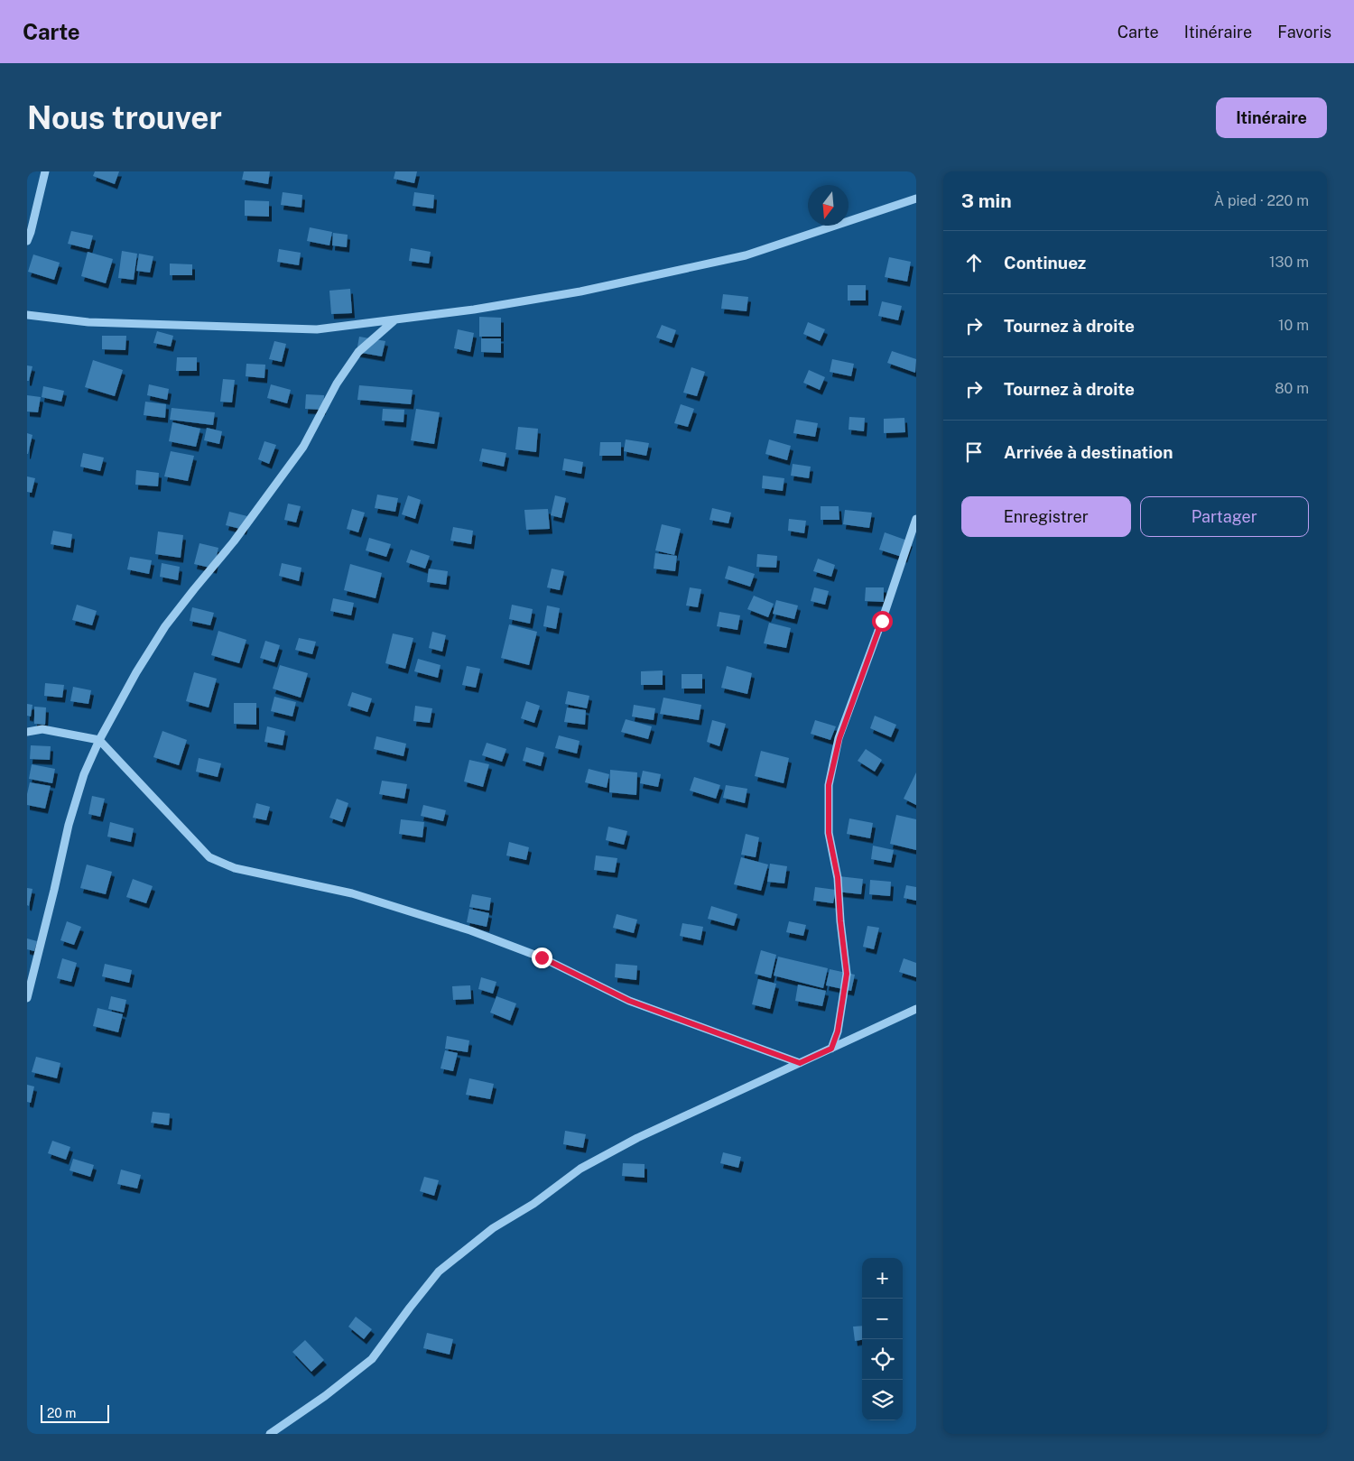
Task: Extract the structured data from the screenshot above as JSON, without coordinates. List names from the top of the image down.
{
  "scale_bar": "20 m",
  "north": "bottom",
  "page": {
    "header": "Carte",
    "nav": ["Carte", "Itinéraire", "Favoris"],
    "buttons": [
      "Itinéraire",
      ["Enregistrer", "Partager"]
    ],
    "title": "Nous trouver",
    "heading": ["3 min", "À pied · 220 m"],
    "list": [
      ["Continuez", "130 m"],
      ["Tournez à droite", "10 m"],
      ["Tournez à droite", "80 m"],
      "Arrivée à destination"
    ],
    "map_buttons": ["+", "−"],
    "scale": "20 m"
  }
}
